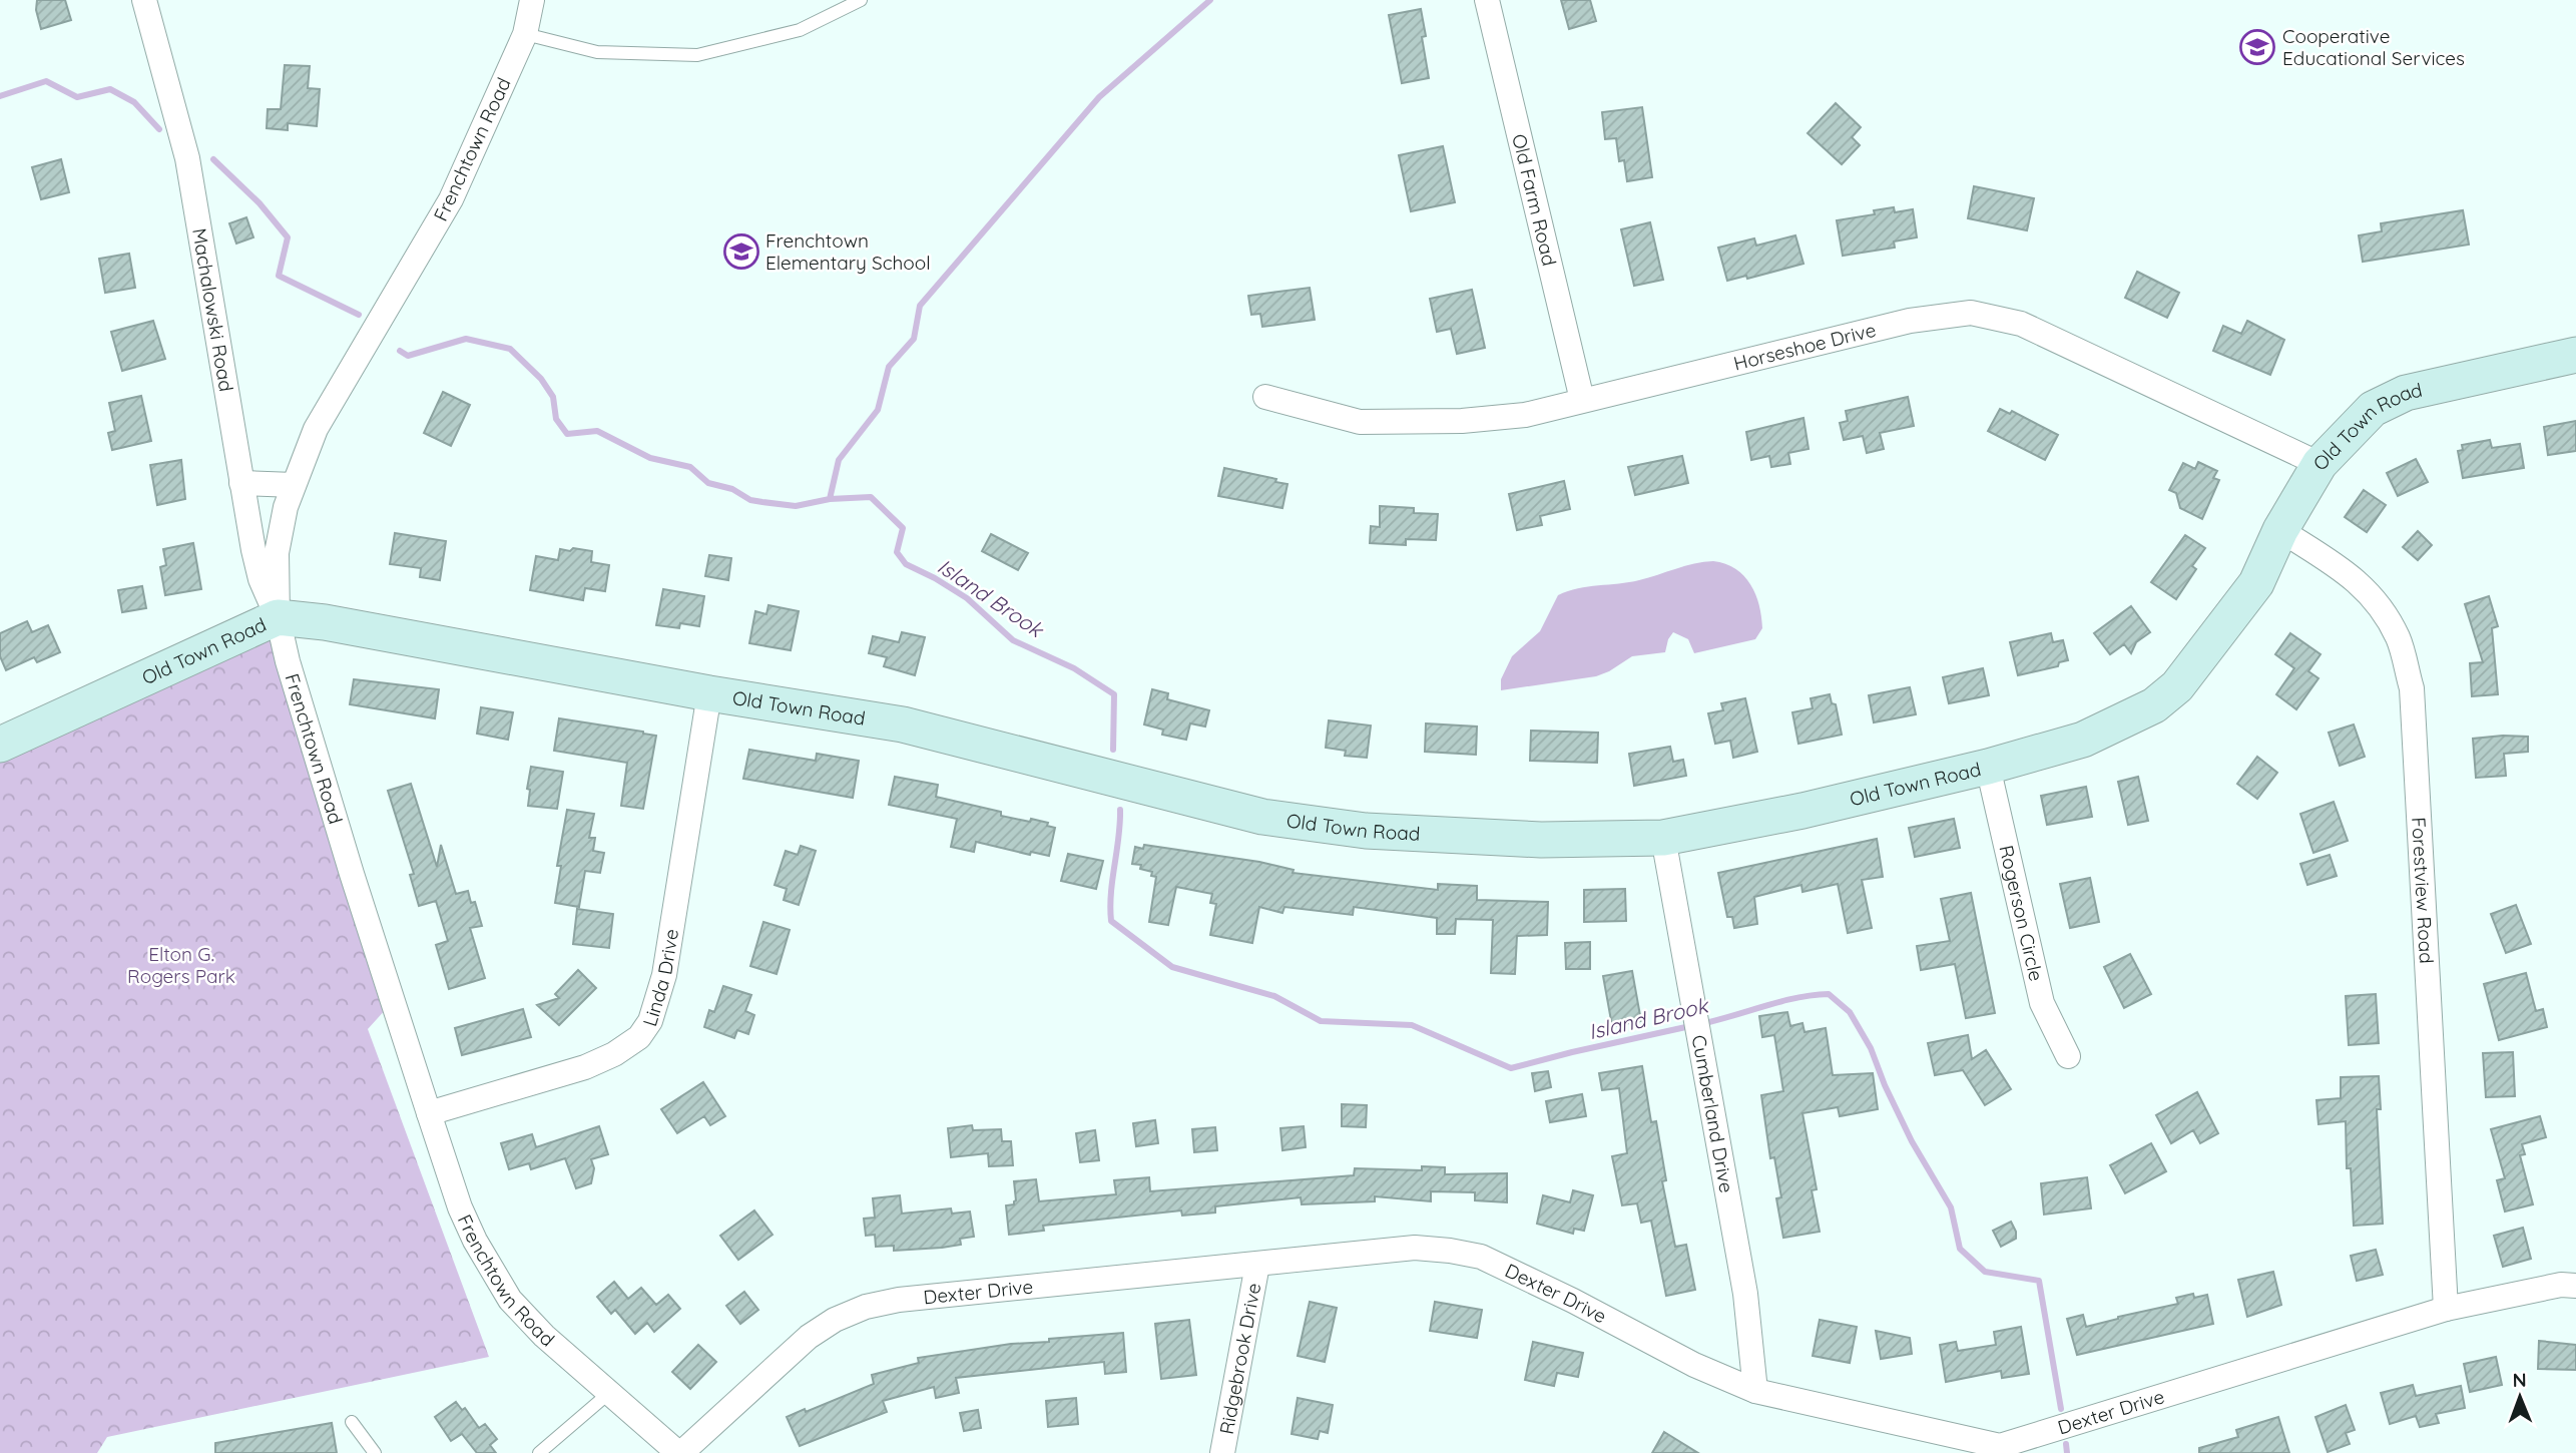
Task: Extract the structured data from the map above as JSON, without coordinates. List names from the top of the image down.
{
  "streets": {
    "main road": ["Old Town Road"],
    "street": [
      "Frenchtown Road",
      "Old Farm Road",
      "Machalowski Road",
      "Horseshoe Drive",
      "Forestview Road",
      "Rogerson Circle",
      "Linda Drive",
      "Cumberland Drive",
      "Dexter Drive",
      "Ridgebrook Drive"
    ]
  },
  "crossings": [
    ["Frenchtown Road", "Machalowski Road"],
    ["Frenchtown Road", "Old Town Road"],
    ["Frenchtown Road", "Linda Drive"],
    ["Frenchtown Road", "Dexter Drive"],
    ["Old Farm Road", "Horseshoe Drive"],
    ["Machalowski Road", "Old Town Road"],
    ["Horseshoe Drive", "Old Town Road"],
    ["Old Town Road", "Forestview Road"],
    ["Old Town Road", "Rogerson Circle"],
    ["Old Town Road", "Linda Drive"],
    ["Old Town Road", "Cumberland Drive"],
    ["Forestview Road", "Dexter Drive"],
    ["Cumberland Drive", "Dexter Drive"],
    ["Dexter Drive", "Ridgebrook Drive"]
  ],
  "water": ["Island Brook"],
  "parks": ["Elton G. Rogers Park"],
  "places": {
    "school or university": ["Cooperative Educational Services", "Frenchtown Elementary School"]
  },
  "north": "top"
}
